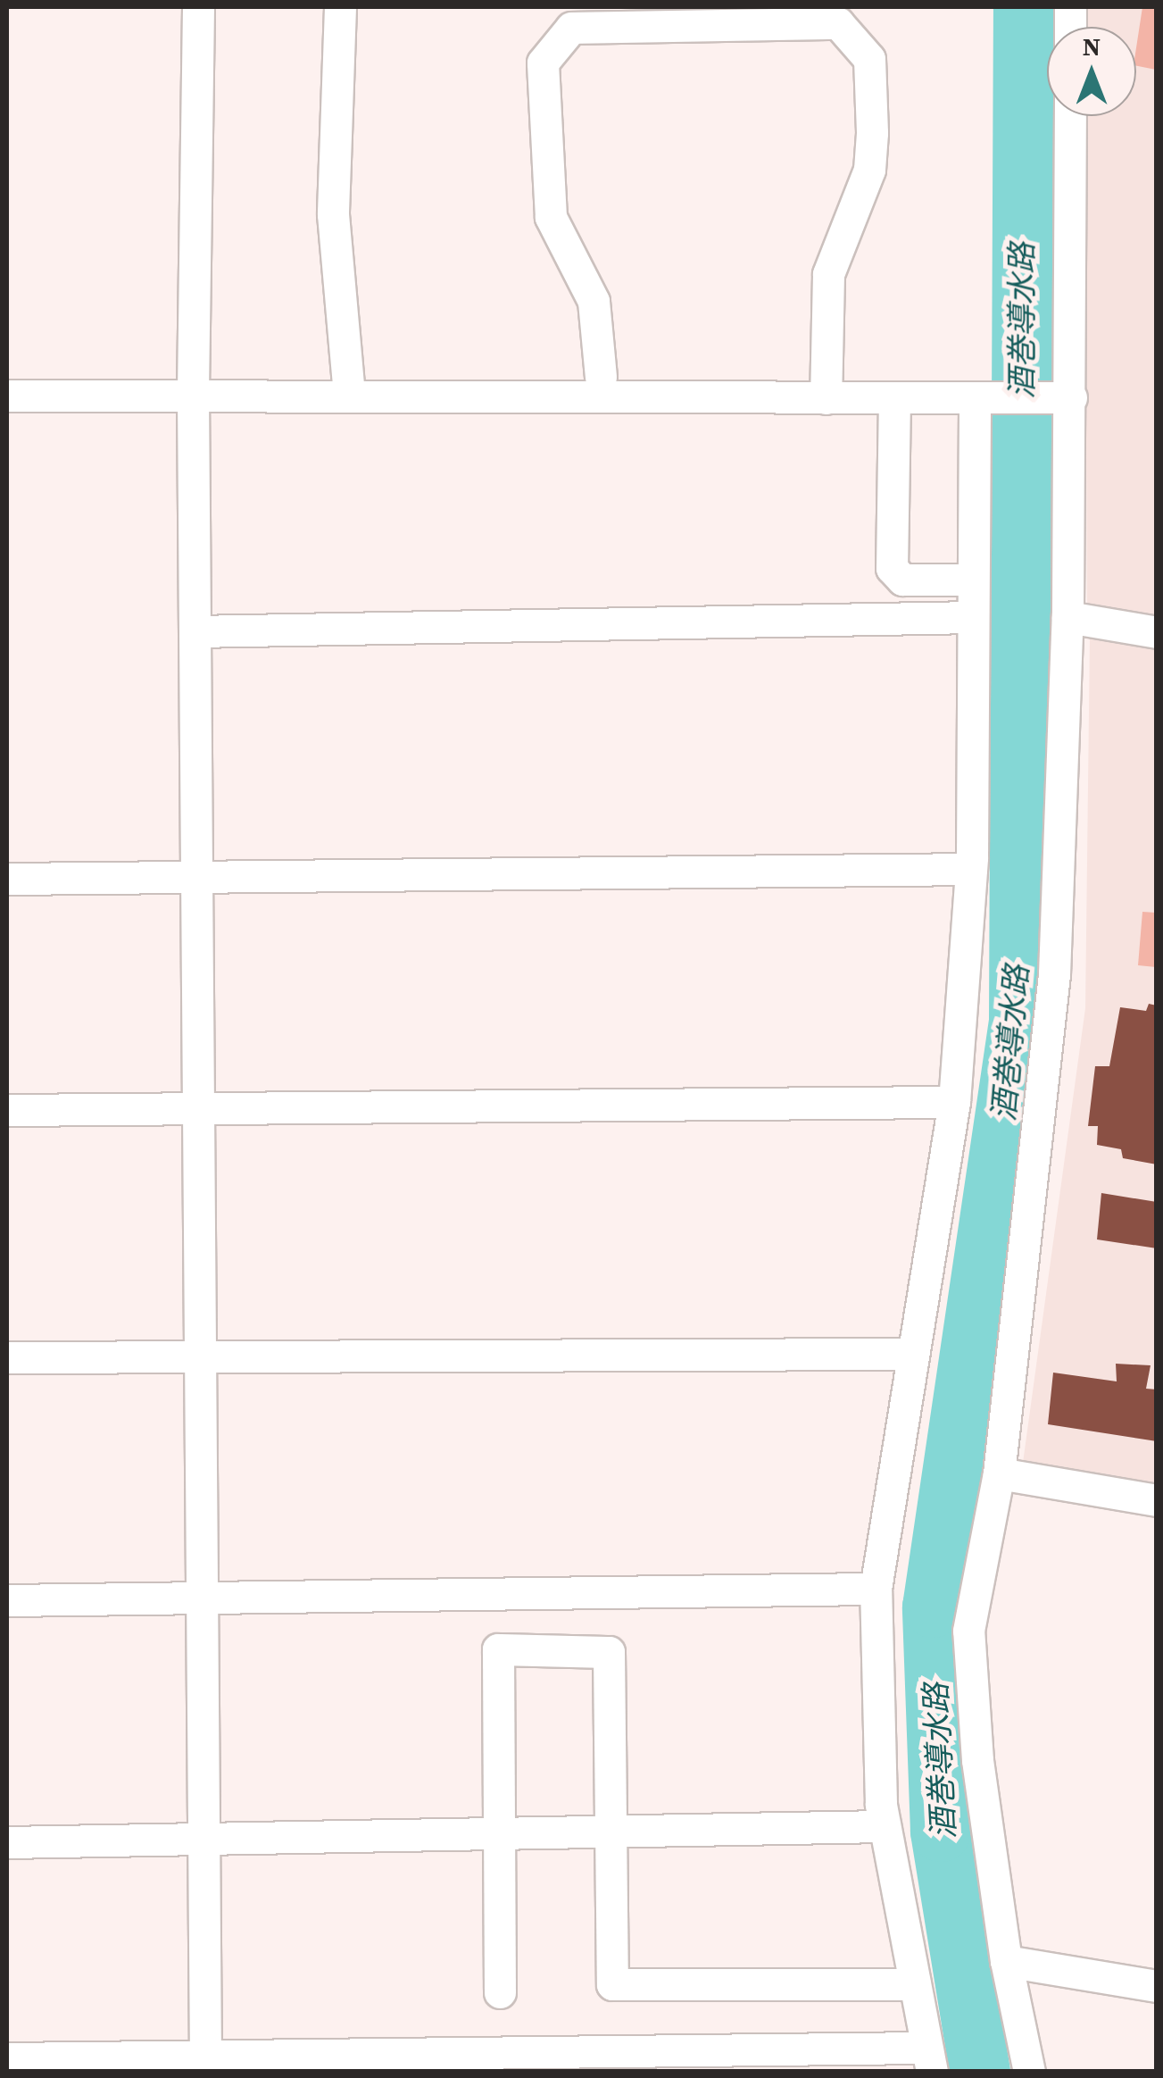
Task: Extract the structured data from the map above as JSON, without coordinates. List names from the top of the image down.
{
  "water": ["酒巻導水路"],
  "north": "top"
}
